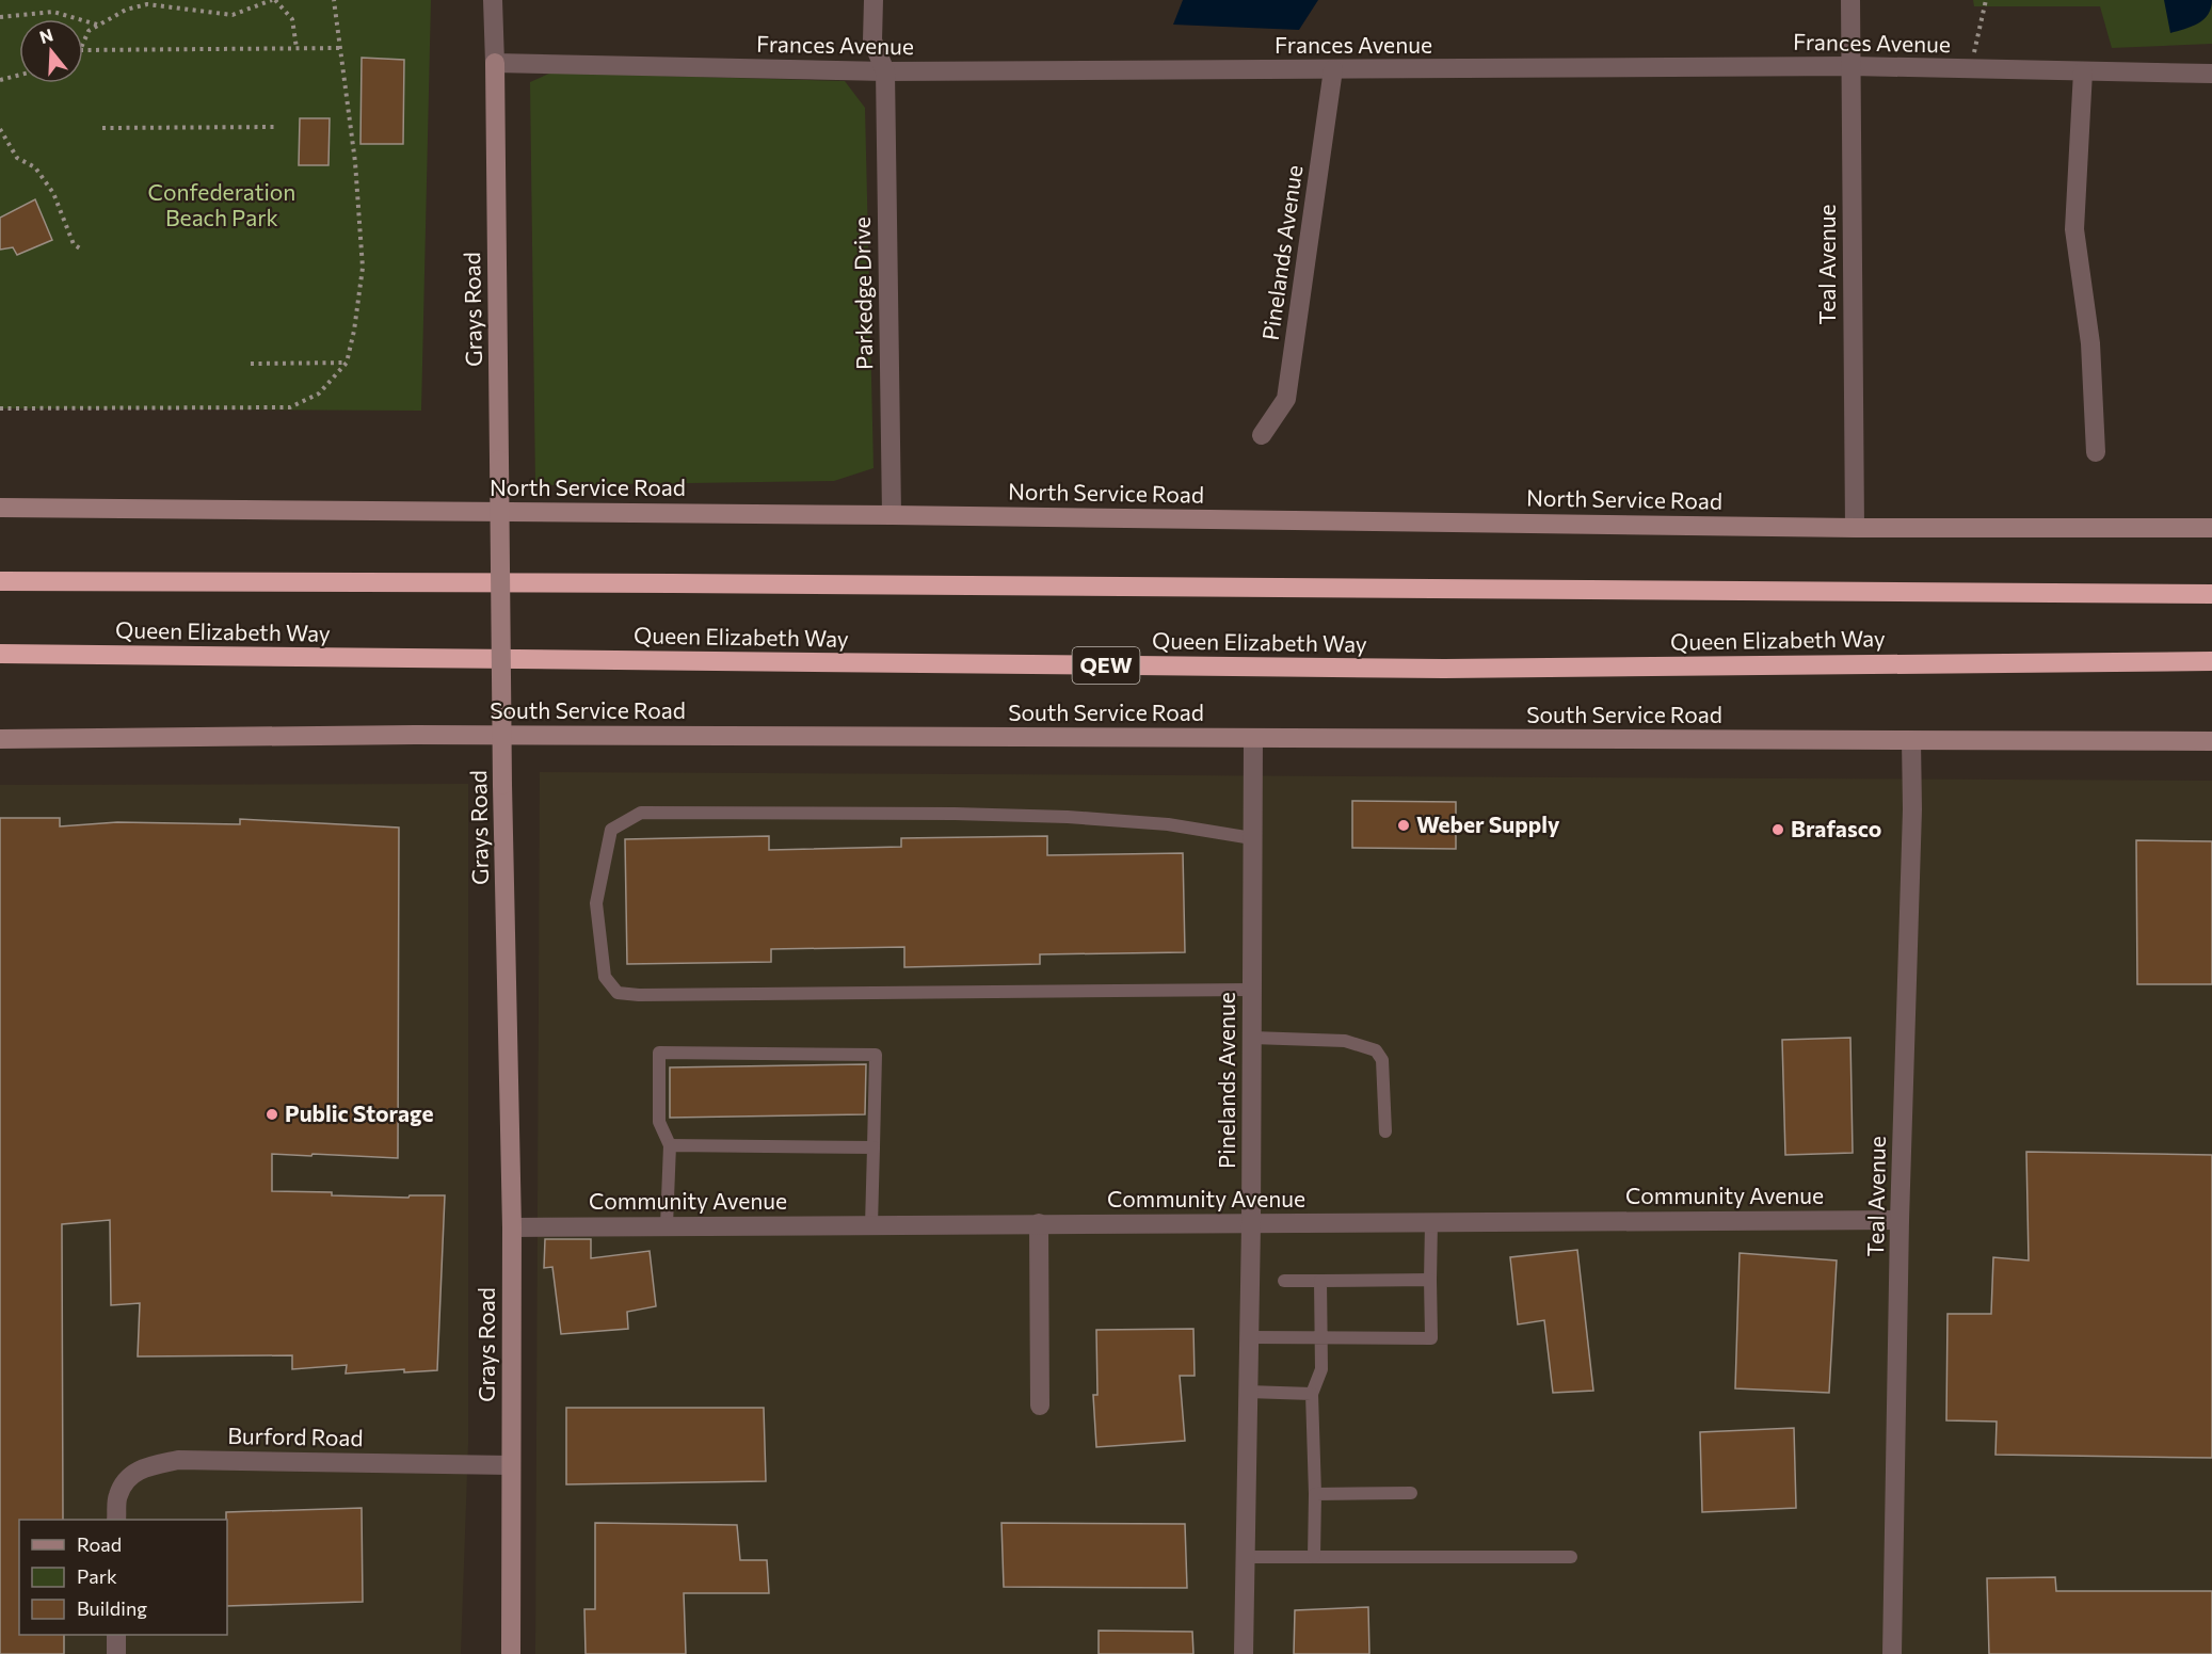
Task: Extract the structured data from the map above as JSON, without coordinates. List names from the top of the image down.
{
  "streets": {
    "highway": ["Queen Elizabeth Way", "QEW"],
    "street": [
      "Frances Avenue",
      "Pinelands Avenue",
      "Teal Avenue",
      "Parkedge Drive",
      "Grays Road",
      "North Service Road",
      "South Service Road",
      "Community Avenue",
      "Burford Road"
    ]
  },
  "crossings": [
    ["Frances Avenue", "Pinelands Avenue"],
    ["Frances Avenue", "Teal Avenue"],
    ["Frances Avenue", "Parkedge Drive"],
    ["Frances Avenue", "Grays Road"],
    ["Pinelands Avenue", "South Service Road"],
    ["Pinelands Avenue", "Community Avenue"],
    ["Teal Avenue", "North Service Road"],
    ["Teal Avenue", "South Service Road"],
    ["Teal Avenue", "Community Avenue"],
    ["Parkedge Drive", "North Service Road"],
    ["Grays Road", "Community Avenue"],
    ["Grays Road", "Burford Road"]
  ],
  "parks": ["Confederation Beach Park"],
  "places": ["Weber Supply", "Brafasco", "Public Storage"],
  "legend": ["Road", "Park", "Building"],
  "north": "top"
}
